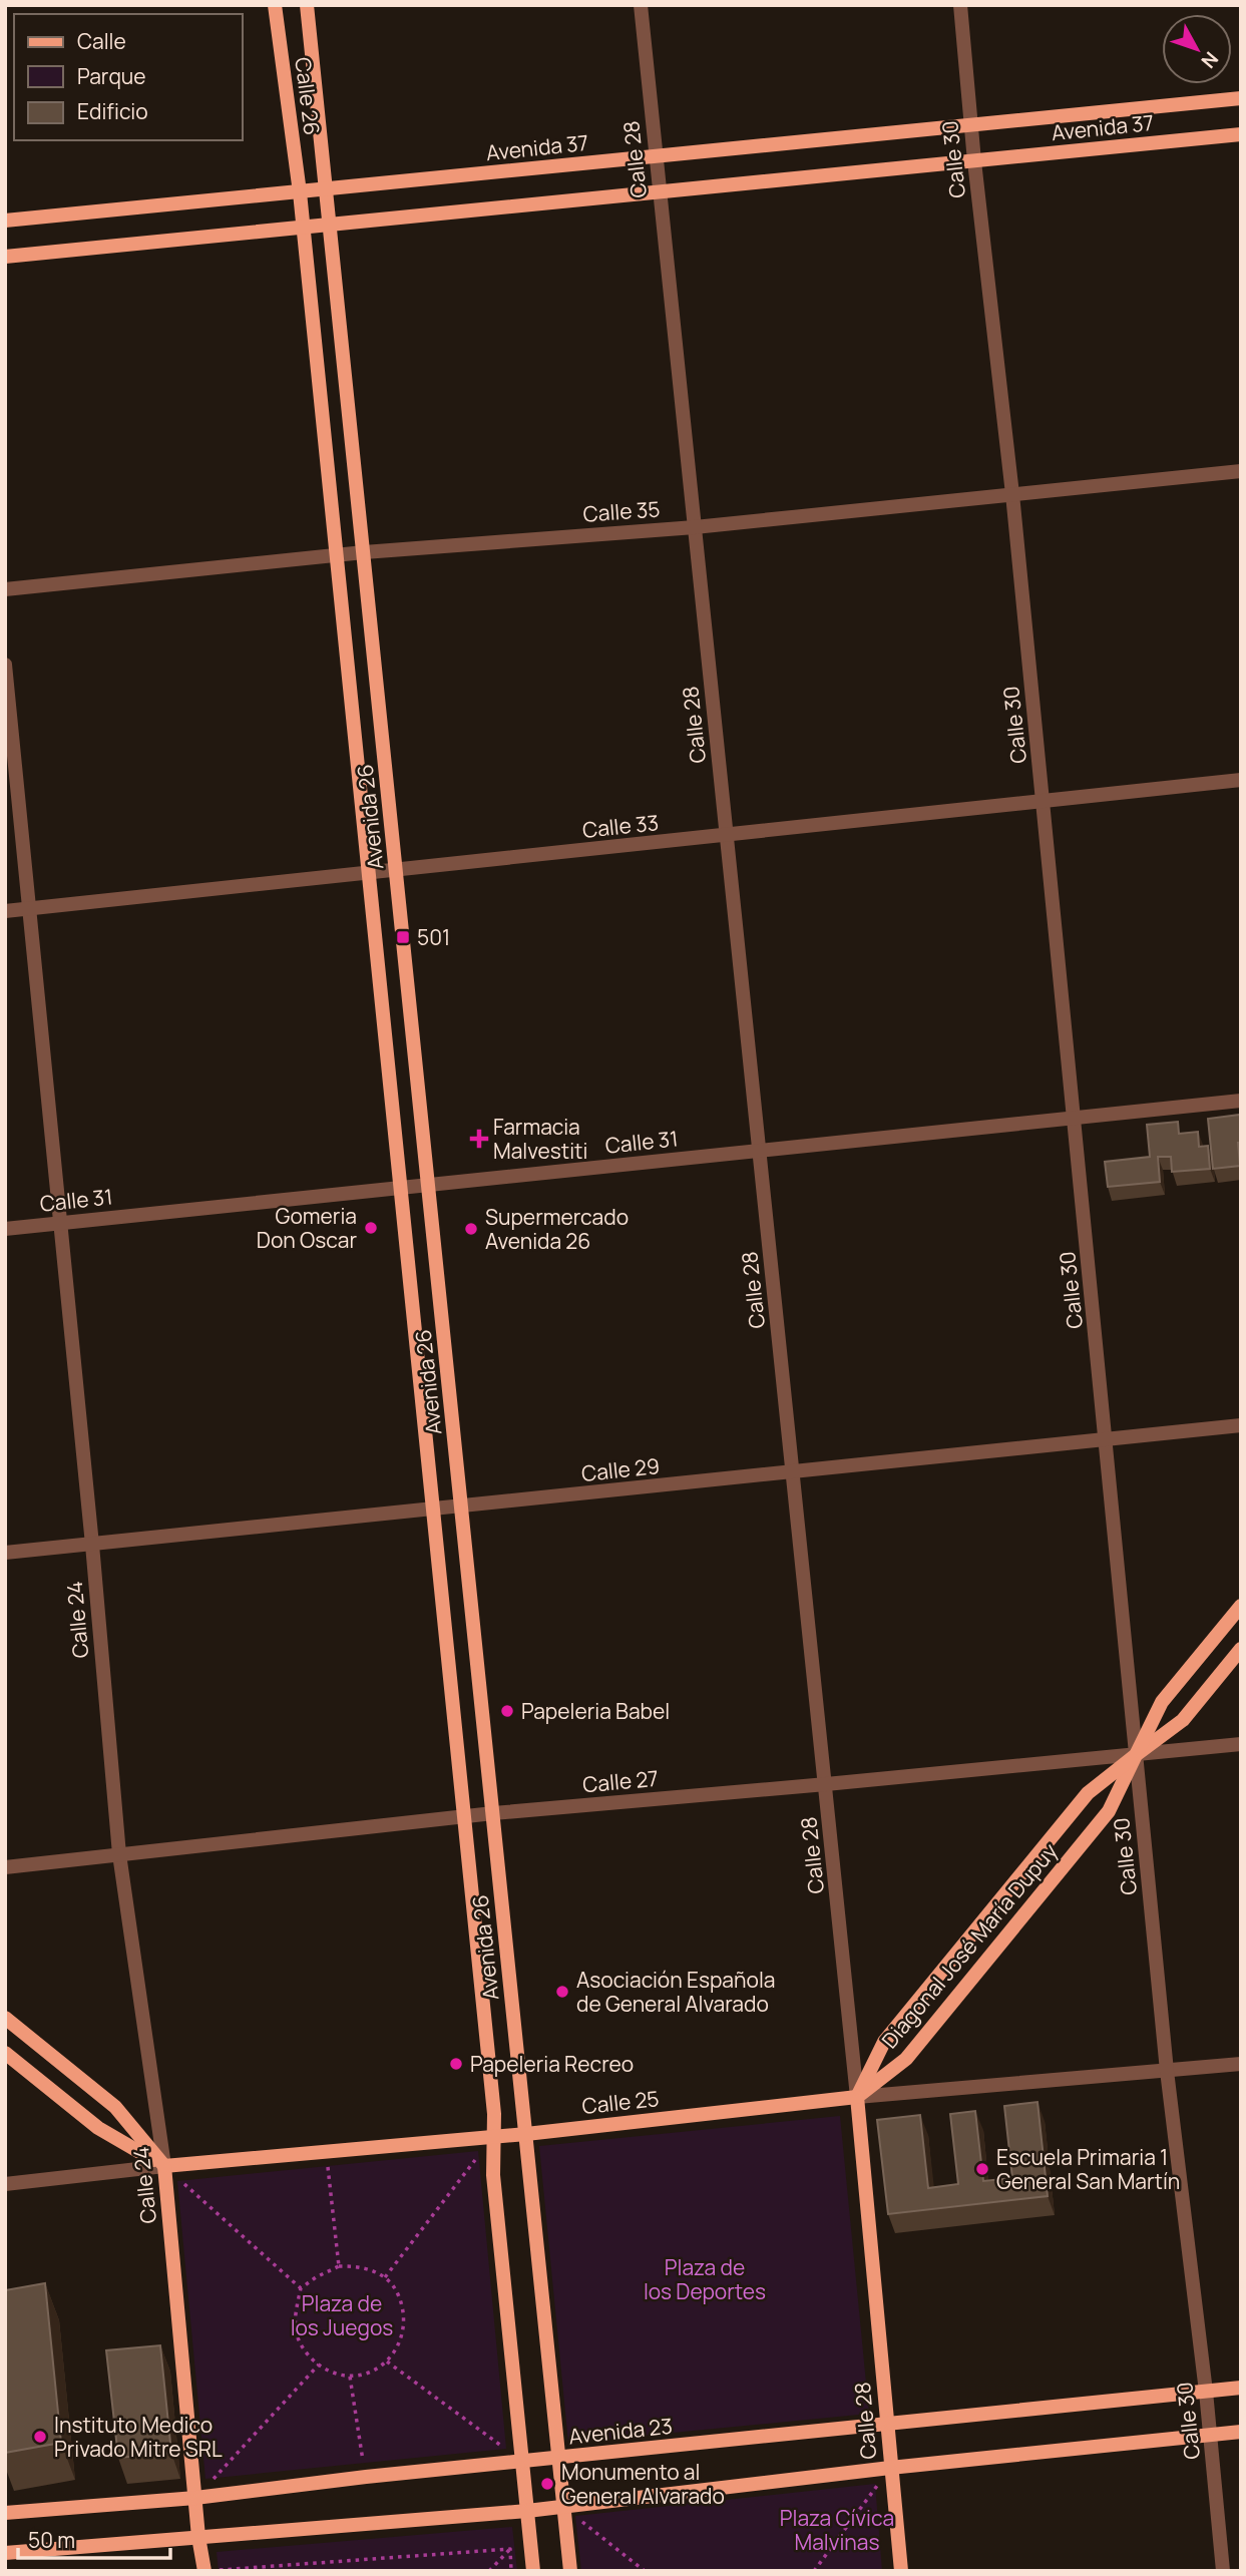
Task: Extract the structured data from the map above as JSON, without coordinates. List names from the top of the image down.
{
  "streets": {
    "main road": [
      "Calle 26",
      "Avenida 37",
      "Calle 28",
      "Avenida 26",
      "Calle 24",
      "Diagonal José María Dupuy",
      "Calle 25",
      "Avenida 23"
    ],
    "street": [
      "Calle 30",
      "Calle 35",
      "Calle 33",
      "Calle 31",
      "Calle 29",
      "Calle 27"
    ]
  },
  "crossings": [
    ["Calle 26", "Avenida 37"],
    ["Calle 26", "Avenida 26"],
    ["Avenida 37", "Calle 28"],
    ["Avenida 37", "Calle 30"],
    ["Avenida 37", "Avenida 26"],
    ["Calle 28", "Calle 35"],
    ["Calle 28", "Calle 33"],
    ["Calle 28", "Calle 31"],
    ["Calle 28", "Calle 29"],
    ["Calle 28", "Calle 27"],
    ["Calle 28", "Diagonal José María Dupuy"],
    ["Calle 28", "Calle 25"],
    ["Calle 28", "Avenida 23"],
    ["Calle 30", "Calle 35"],
    ["Calle 30", "Calle 33"],
    ["Calle 30", "Calle 31"],
    ["Calle 30", "Calle 29"],
    ["Calle 30", "Calle 27"],
    ["Calle 30", "Diagonal José María Dupuy"],
    ["Calle 30", "Calle 25"],
    ["Calle 30", "Avenida 23"],
    ["Calle 35", "Avenida 26"],
    ["Avenida 26", "Calle 33"],
    ["Avenida 26", "Calle 31"],
    ["Avenida 26", "Calle 29"],
    ["Avenida 26", "Calle 27"],
    ["Avenida 26", "Calle 25"],
    ["Avenida 26", "Avenida 23"],
    ["Calle 33", "Calle 24"],
    ["Calle 31", "Calle 24"],
    ["Calle 29", "Calle 24"],
    ["Calle 24", "Calle 27"],
    ["Calle 24", "Calle 25"],
    ["Calle 24", "Avenida 23"],
    ["Calle 27", "Diagonal José María Dupuy"],
    ["Diagonal José María Dupuy", "Calle 25"]
  ],
  "parks": ["Plaza de los Deportes", "Plaza de los Juegos", "Plaza Cívica Malvinas"],
  "places": {
    "transit": ["501"],
    "health": ["Farmacia Malvestiti"],
    "other": [
      "Gomeria Don Oscar",
      "Supermercado Avenida 26",
      "Papeleria Babel",
      "Asociación Española de General Alvarado",
      "Papeleria Recreo",
      "Escuela Primaria 1 General San Martín",
      "Instituto Medico Privado Mitre SRL",
      "Monumento al General Alvarado"
    ]
  },
  "legend": ["Calle", "Parque", "Edificio"],
  "scale_bar": "50 m",
  "north": "bottom right"
}
